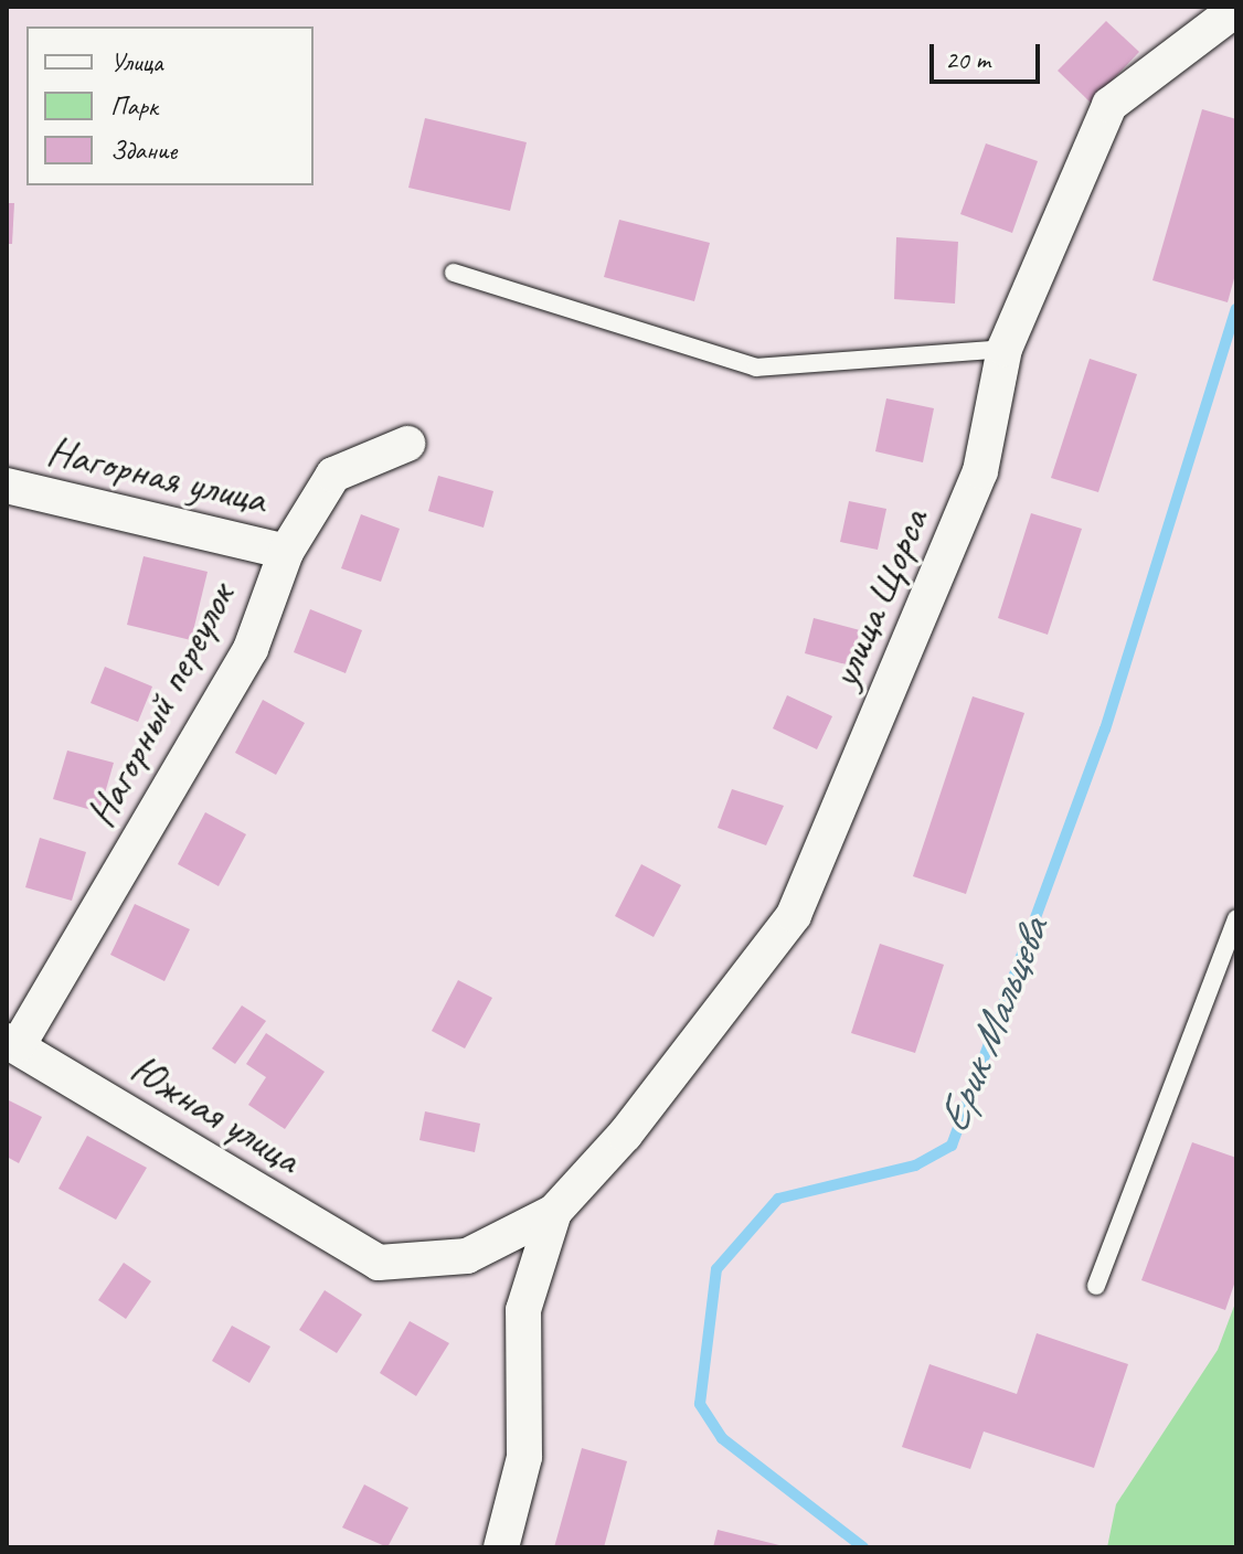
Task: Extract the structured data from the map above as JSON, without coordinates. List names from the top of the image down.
{
  "streets": {
    "street": [
      "Нагорная улица",
      "улица Щорса",
      "Нагорный переулок",
      "Южная улица"
    ]
  },
  "crossings": [
    ["Нагорная улица", "Нагорный переулок"],
    ["улица Щорса", "Южная улица"],
    ["Нагорный переулок", "Южная улица"]
  ],
  "water": ["Ерик Мальцева"],
  "legend": ["Улица", "Парк", "Здание"],
  "scale_bar": "20 m"
}
